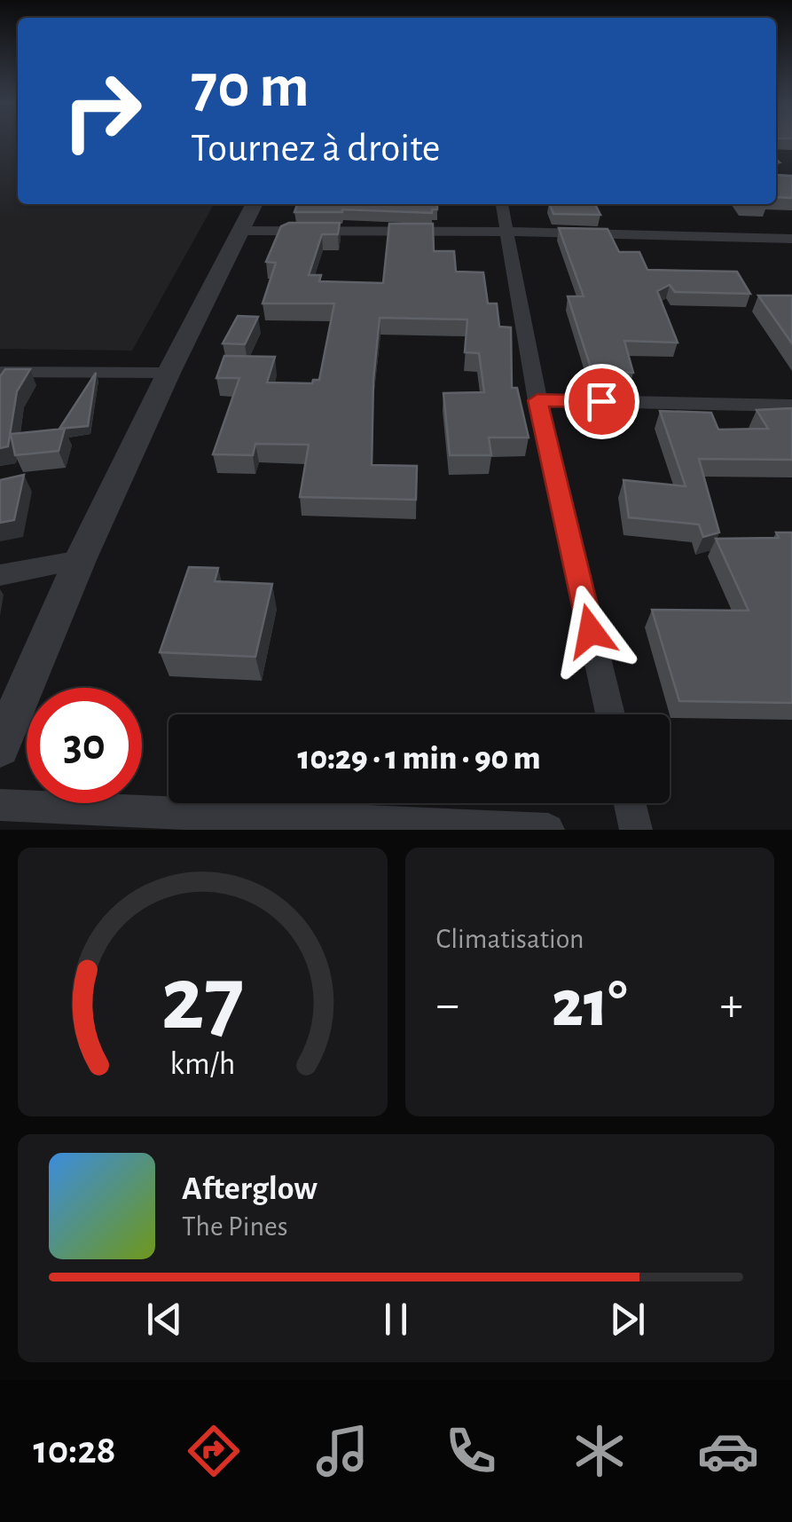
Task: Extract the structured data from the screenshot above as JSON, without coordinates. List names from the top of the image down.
{
  "page": {
    "turn": ["70 m", "Tournez à droite"],
    "limit": "30",
    "trip": "10:29 · 1 min · 90 m",
    "tile": "Climatisation",
    "heat": ["−", "21°", "+"],
    "song": ["Afterglow", "The Pines"],
    "tabs": "10:28",
    "gauge": ["27", "km/h"]
  }
}
